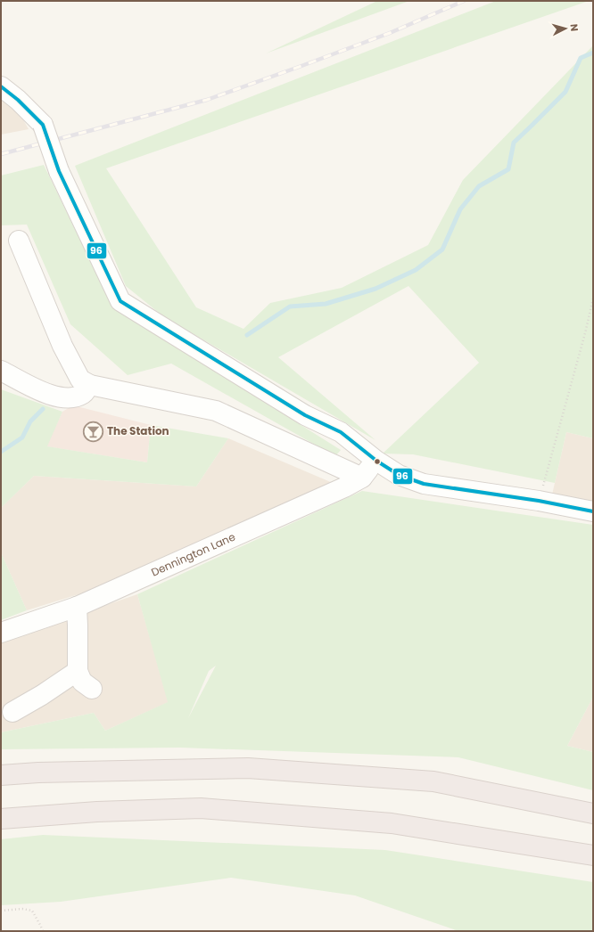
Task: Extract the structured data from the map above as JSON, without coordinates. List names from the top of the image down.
{
  "streets": {
    "street": ["Dennington Lane"]
  },
  "places": {
    "bar": ["The Station"]
  },
  "lines": ["transit line 96"],
  "north": "right"
}
